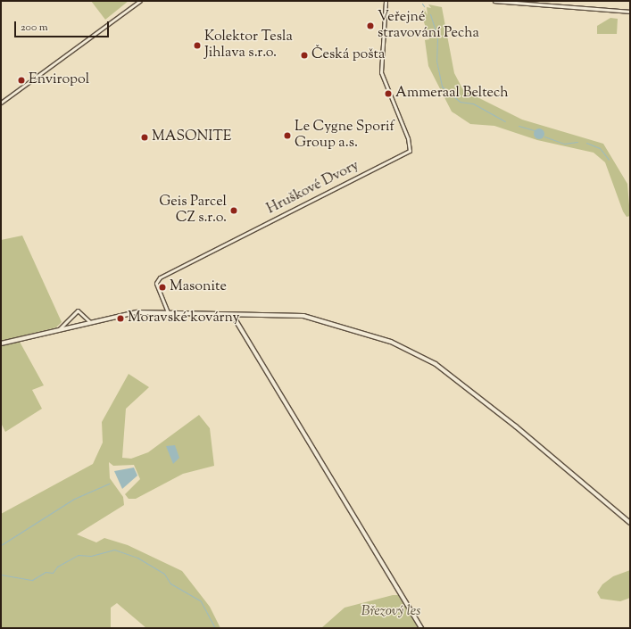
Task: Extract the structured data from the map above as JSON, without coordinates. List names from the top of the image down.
{
  "streets": {
    "street": ["Hruškové Dvory"]
  },
  "parks": ["Březový les"],
  "places": [
    "Veřejné stravování Pecha",
    "Kolektor Tesla Jihlava s.r.o.",
    "Česká pošta",
    "Enviropol",
    "Ammeraal Beltech",
    "Le Cygne Sporif Group a.s.",
    "MASONITE",
    "Geis Parcel CZ s.r.o.",
    "Masonite",
    "Moravské kovárny"
  ],
  "scale_bar": "200 m"
}
